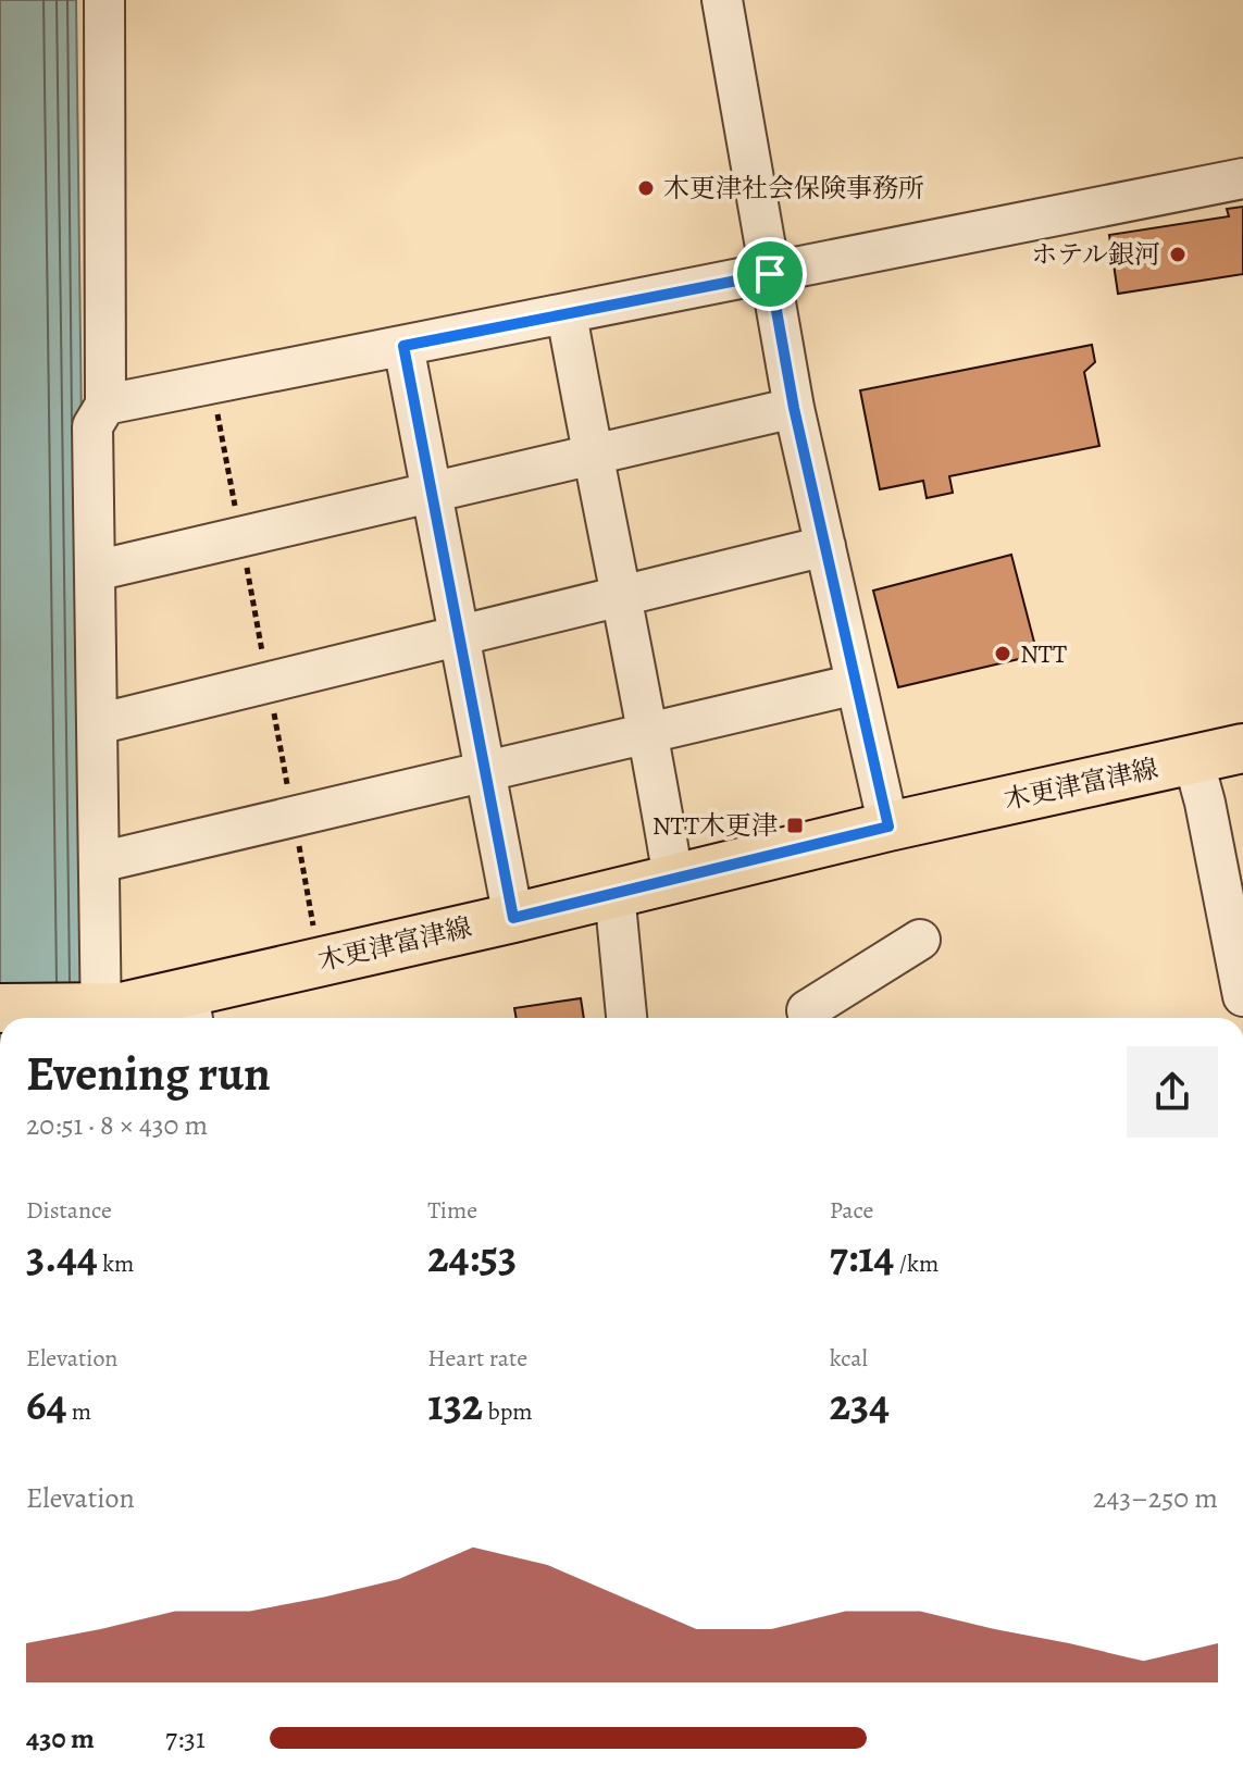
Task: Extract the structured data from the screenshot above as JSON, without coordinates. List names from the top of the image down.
{
  "streets": {
    "main road": ["木更津富津線"]
  },
  "places": {
    "other": ["木更津社会保険事務所", "ホテル銀河", "NTT"],
    "transit": ["NTT木更津"]
  },
  "page": {
    "heading": ["Evening run", "20:51 · 8 × 430 m"],
    "stats": [
      ["Distance", "3.44 km"],
      ["Time", "24:53"],
      ["Pace", "7:14 /km"],
      ["Elevation", "64 m"],
      ["Heart rate", "132 bpm"],
      ["kcal", "234"]
    ],
    "chart": ["Elevation", "243–250 m"],
    "list": [
      {
        "name": "430 m",
        "note": "7:31"
      }
    ]
  }
}
